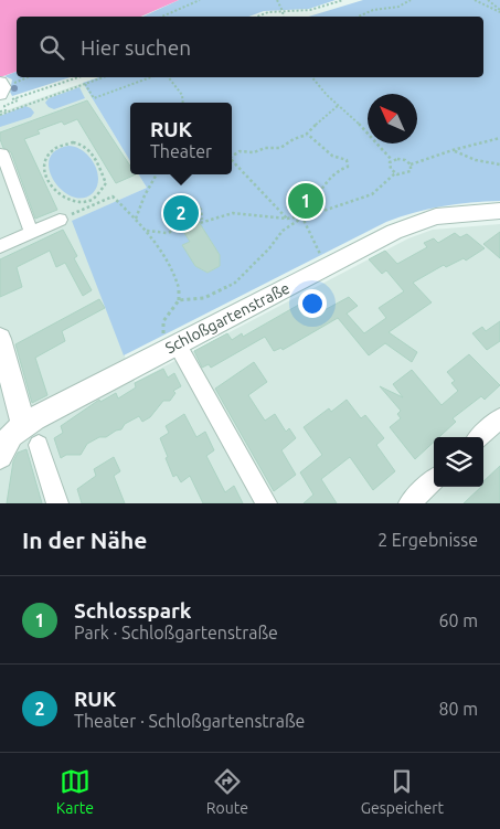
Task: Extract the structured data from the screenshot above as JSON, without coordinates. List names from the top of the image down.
{
  "streets": {
    "street": ["Schloßgartenstraße"]
  },
  "north": "top left",
  "page": {
    "search": "Hier suchen",
    "popup": ["RUK", "Theater"],
    "pins": ["1", "2"],
    "heading": ["In der Nähe", "2 Ergebnisse"],
    "list": [
      {
        "mark": "1",
        "name": "Schlosspark",
        "note": "Park · Schloßgartenstraße",
        "value": "60 m"
      },
      {
        "mark": "2",
        "name": "RUK",
        "note": "Theater · Schloßgartenstraße",
        "value": "80 m"
      }
    ],
    "nav": ["Karte", "Route", "Gespeichert"]
  }
}
